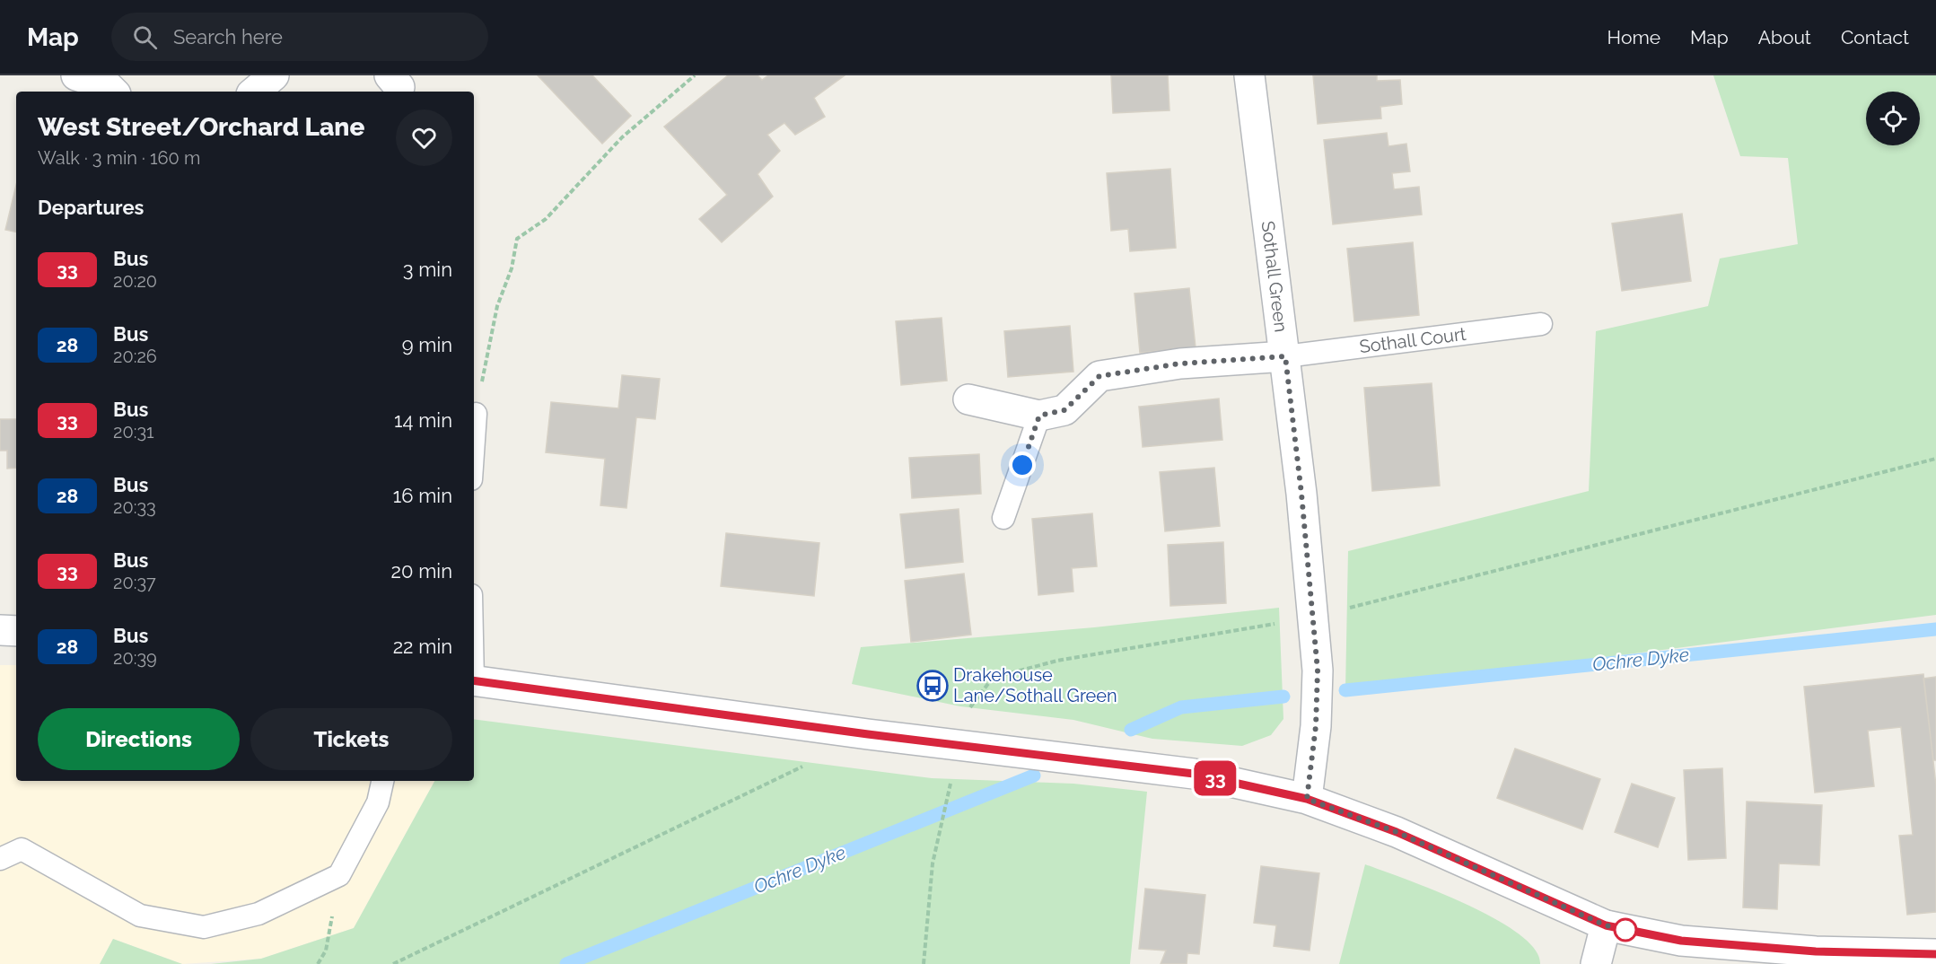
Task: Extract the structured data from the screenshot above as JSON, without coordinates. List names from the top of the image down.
{
  "streets": {
    "street": ["Sothall Green"],
    "lane": ["Sothall Court"]
  },
  "crossings": [
    ["Sothall Green", "Sothall Court"]
  ],
  "water": ["Ochre Dyke"],
  "places": {
    "bus stop": ["Drakehouse Lane/Sothall Green"]
  },
  "lines": ["bus line 33"],
  "page": {
    "header": "Map",
    "search": "Search here",
    "nav": [
      "Home",
      "Map",
      "About",
      "Contact"
    ],
    "on_map": "33",
    "heading": [
      ["West Street/Orchard Lane", "Walk · 3 min · 160 m"],
      "Departures"
    ],
    "list": [
      {
        "mark": "33",
        "name": "Bus",
        "note": "20:20",
        "value": "3 min"
      },
      {
        "mark": "28",
        "name": "Bus",
        "note": "20:26",
        "value": "9 min"
      },
      {
        "mark": "33",
        "name": "Bus",
        "note": "20:31",
        "value": "14 min"
      },
      {
        "mark": "28",
        "name": "Bus",
        "note": "20:33",
        "value": "16 min"
      },
      {
        "mark": "33",
        "name": "Bus",
        "note": "20:37",
        "value": "20 min"
      },
      {
        "mark": "28",
        "name": "Bus",
        "note": "20:39",
        "value": "22 min"
      }
    ],
    "buttons": ["Directions", "Tickets"]
  }
}
